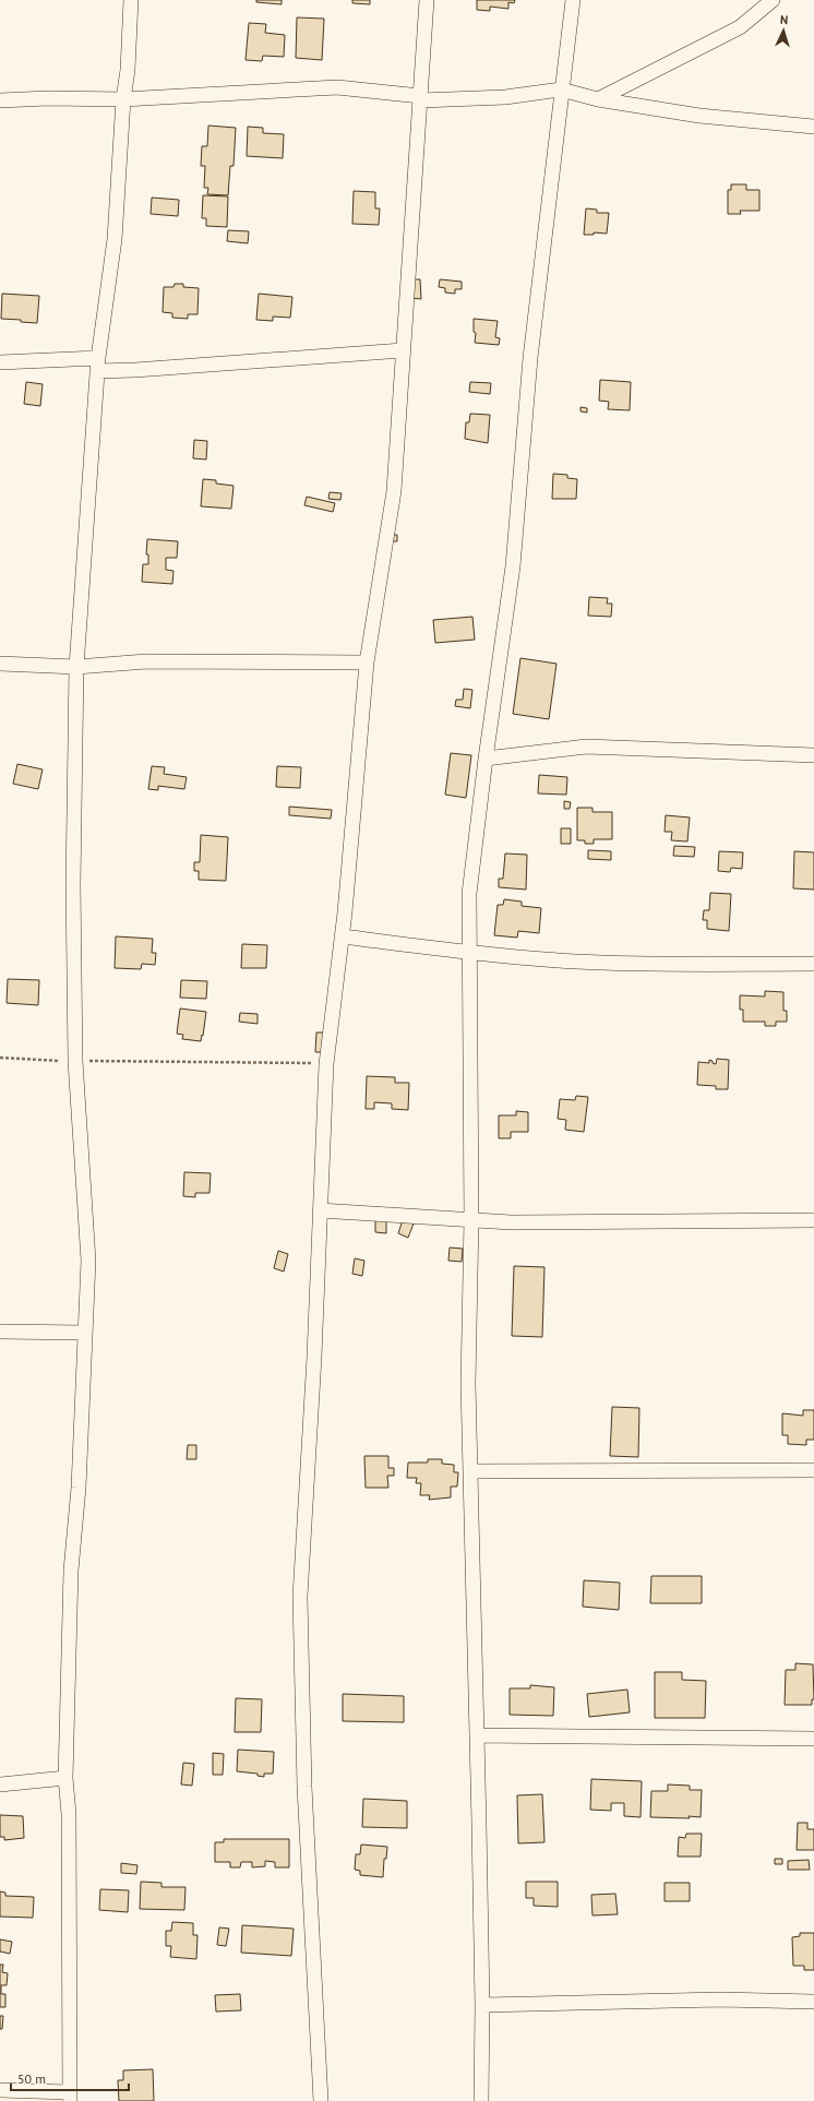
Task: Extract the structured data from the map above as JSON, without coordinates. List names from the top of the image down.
{
  "scale_bar": "50 m",
  "north": "top"
}
